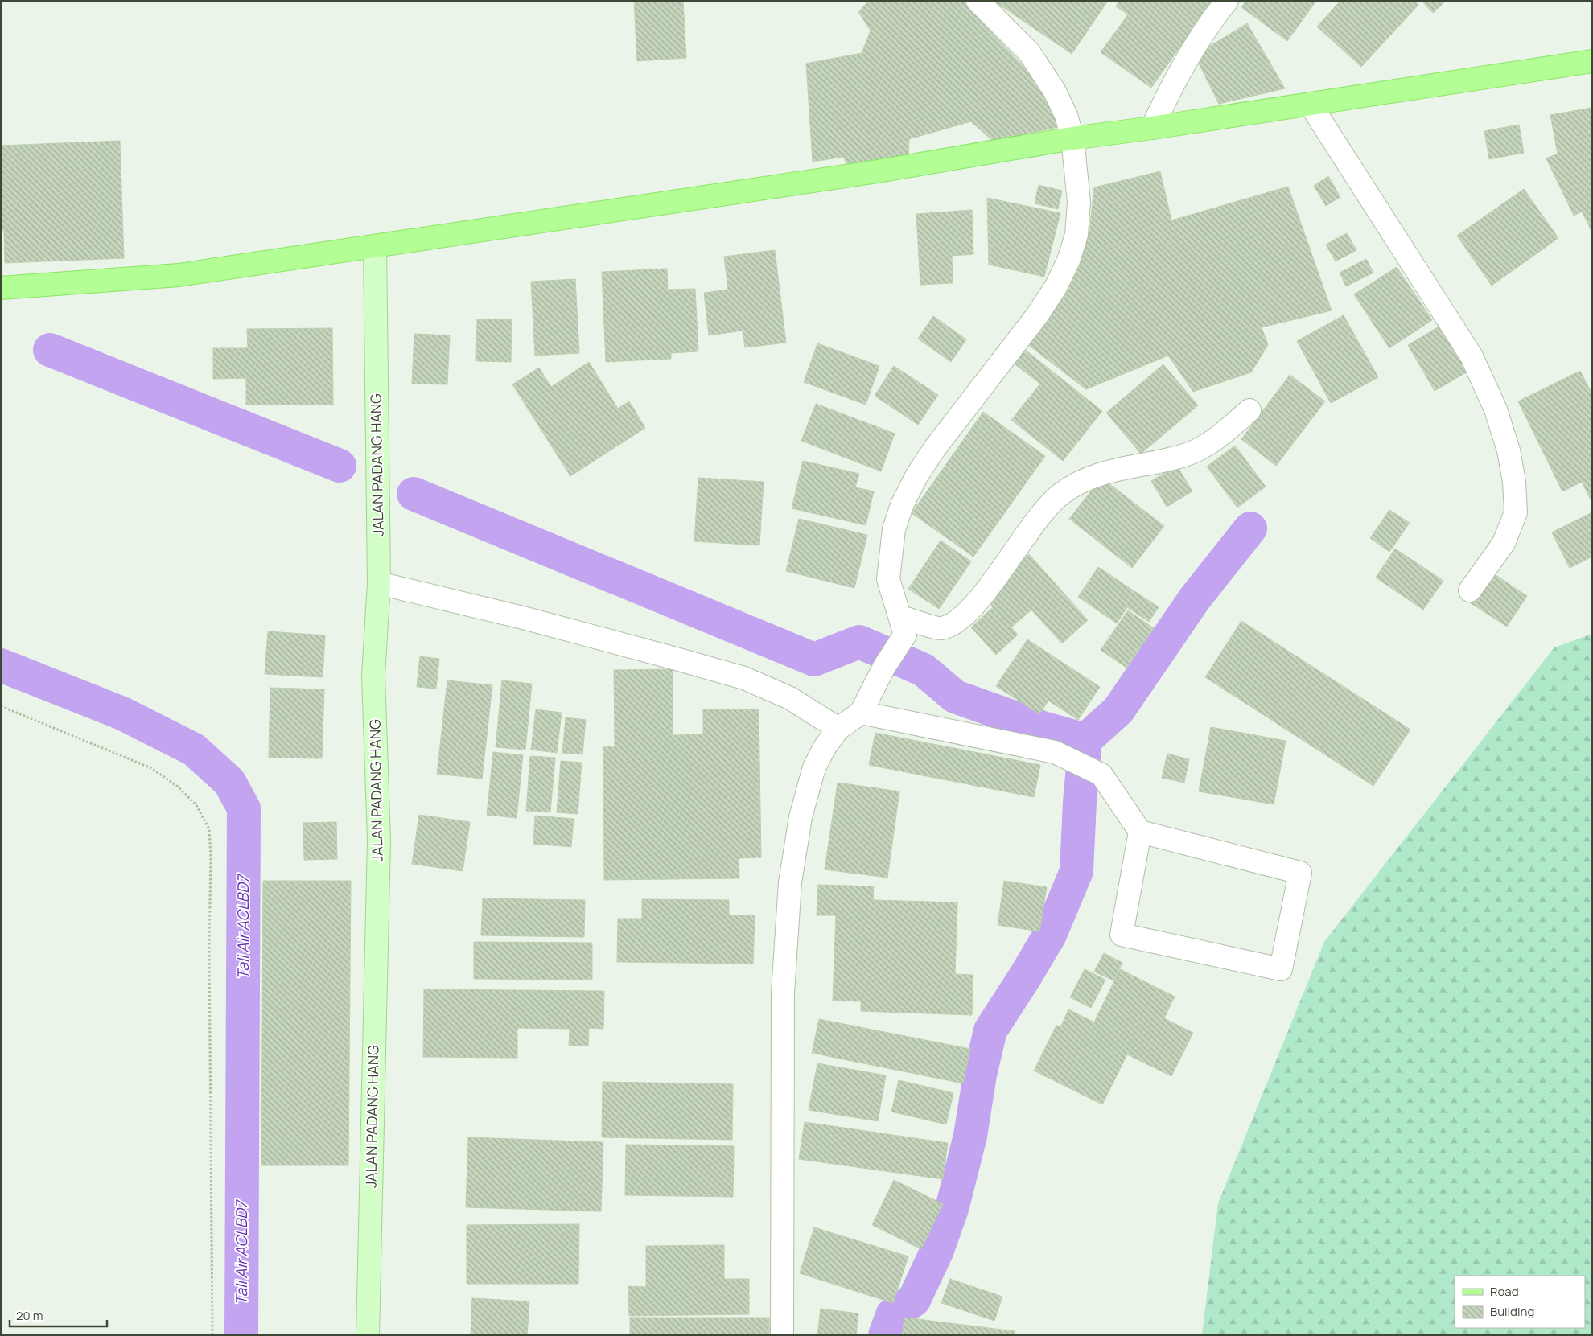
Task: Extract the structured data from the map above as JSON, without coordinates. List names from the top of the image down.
{
  "streets": {
    "main road": ["JALAN PADANG HANG"]
  },
  "water": ["Tali Air ACLBD7"],
  "legend": ["Road", "Building"],
  "scale_bar": "20 m"
}
